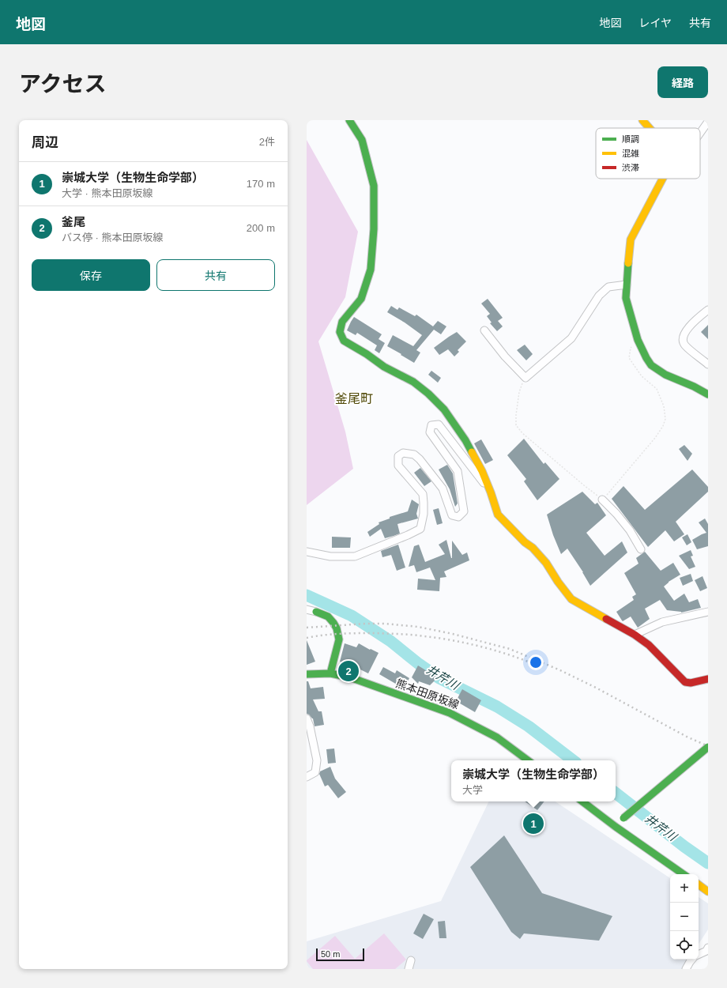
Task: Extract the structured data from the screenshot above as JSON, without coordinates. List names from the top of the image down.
{
  "streets": {
    "street": ["熊本田原坂線"]
  },
  "districts": ["釜尾町"],
  "water": ["井芹川"],
  "legend": ["順調", "混雑", "渋滞"],
  "scale_bar": "50 m",
  "page": {
    "header": "地図",
    "nav": ["地図", "レイヤ", "共有"],
    "title": "アクセス",
    "buttons": [
      "経路",
      ["保存", "共有"]
    ],
    "heading": ["周辺", "2件"],
    "list": [
      {
        "mark": "1",
        "name": "崇城大学（生物生命学部）",
        "note": "大学 · 熊本田原坂線",
        "value": "170 m"
      },
      {
        "mark": "2",
        "name": "釜尾",
        "note": "バス停 · 熊本田原坂線",
        "value": "200 m"
      }
    ],
    "pins": ["2", "1"],
    "popup": ["崇城大学（生物生命学部）", "大学"],
    "map_buttons": ["+", "−"],
    "scale": "50 m"
  }
}
